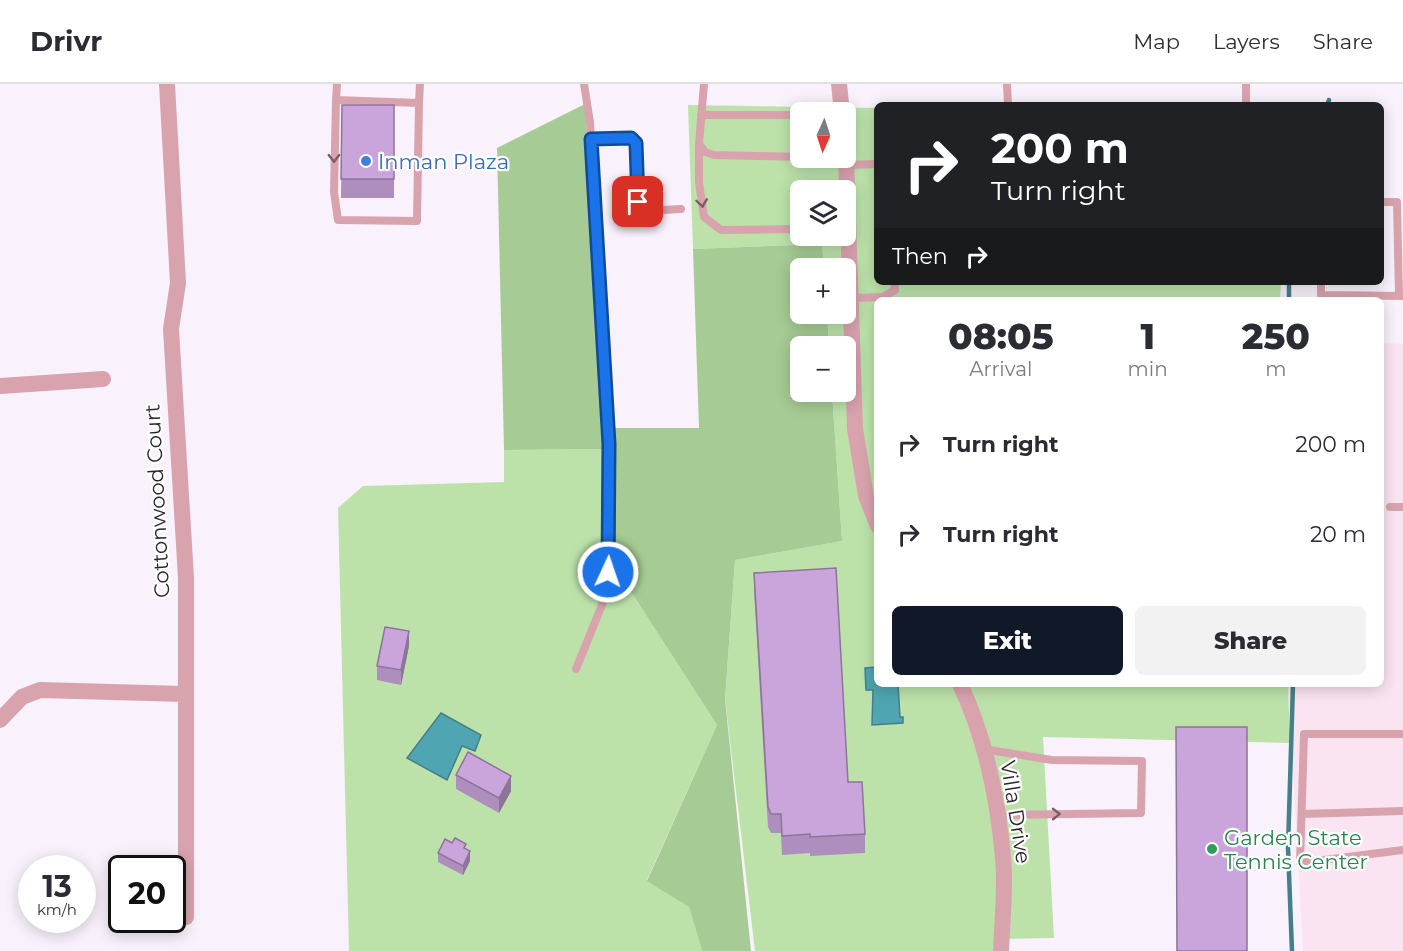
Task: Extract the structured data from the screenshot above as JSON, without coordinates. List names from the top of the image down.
{
  "streets": {
    "street": ["Cottonwood Court", "Villa Drive"]
  },
  "places": ["Inman Plaza", "Garden State Tennis Center"],
  "north": "bottom",
  "page": {
    "header": "Drivr",
    "nav": ["Map", "Layers", "Share"],
    "map_buttons": ["+", "−"],
    "turn": ["200 m", "Turn right"],
    "then": "Then",
    "eta": [
      "08:05",
      "Arrival",
      "1",
      "min",
      "250",
      "m"
    ],
    "list": [
      {
        "name": "Turn right",
        "value": "200 m"
      },
      {
        "name": "Turn right",
        "value": "20 m"
      }
    ],
    "buttons": ["Exit", "Share"],
    "speed": "13 km/h",
    "limit": "20"
  }
}
